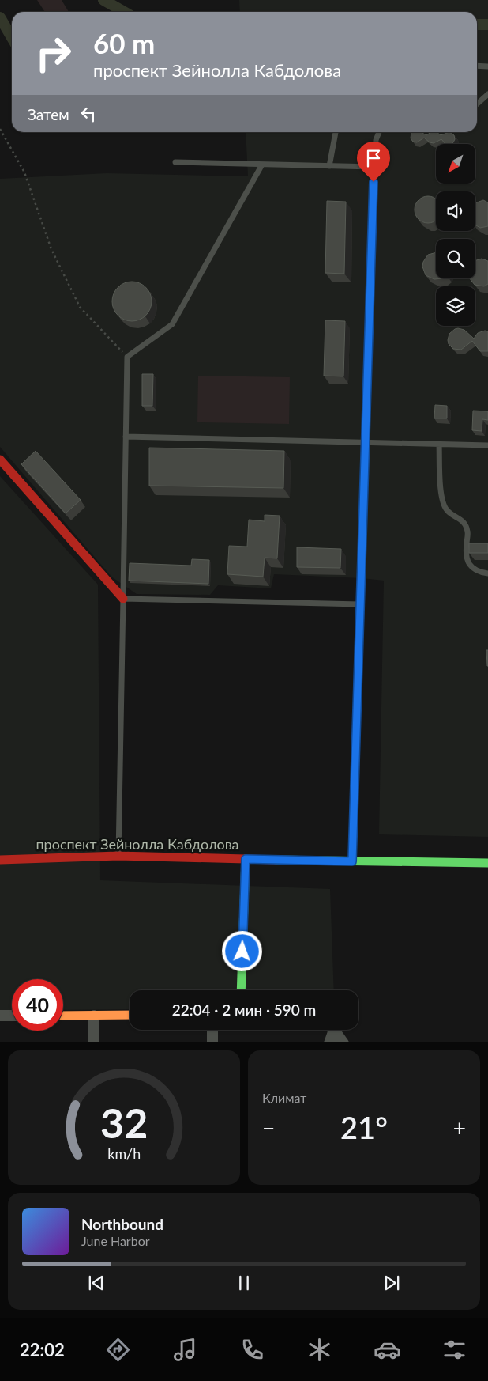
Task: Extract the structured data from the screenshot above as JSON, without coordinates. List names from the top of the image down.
{
  "streets": {
    "main road": ["проспект Зейнолла Кабдолова"]
  },
  "north": "bottom left",
  "page": {
    "turn": ["60 m", "проспект Зейнолла Кабдолова"],
    "then": "Затем",
    "limit": "40",
    "trip": "22:04 · 2 мин · 590 m",
    "tile": "Климат",
    "heat": ["−", "21°", "+"],
    "song": ["Northbound", "June Harbor"],
    "tabs": "22:02",
    "gauge": ["32", "km/h"]
  }
}
